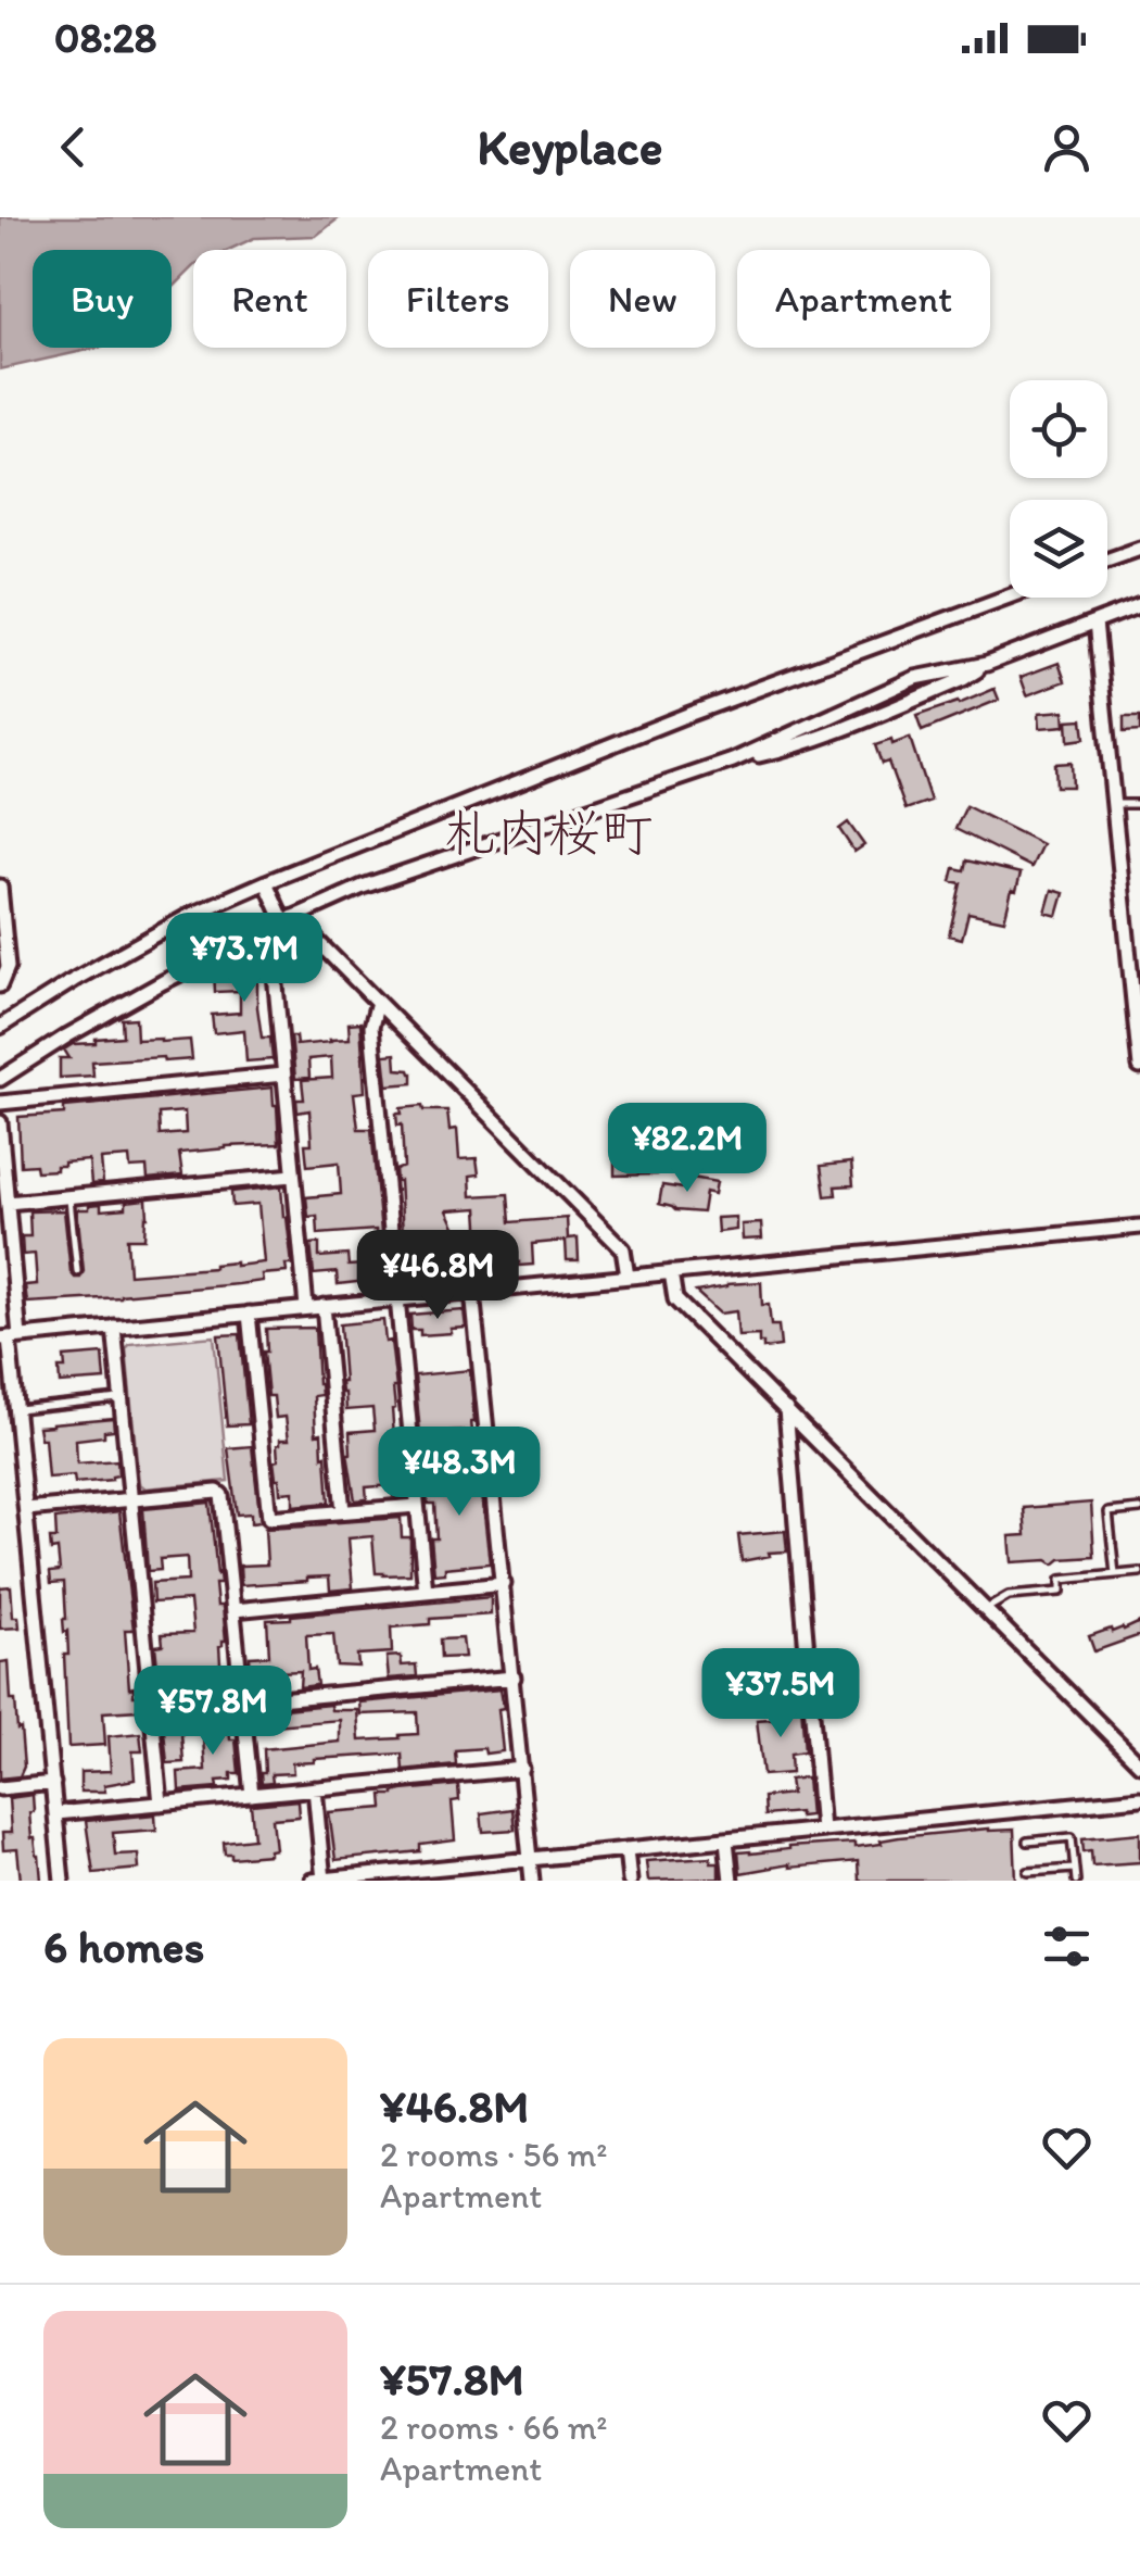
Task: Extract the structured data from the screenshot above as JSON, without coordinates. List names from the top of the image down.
{
  "districts": ["札内桜町"],
  "page": {
    "status": "08:28",
    "header": "Keyplace",
    "chip": [
      "Buy",
      "Rent",
      "Filters",
      "New",
      "Apartment"
    ],
    "price": [
      "¥73.7M",
      "¥82.2M",
      "¥46.8M",
      "¥48.3M",
      "¥37.5M",
      "¥57.8M"
    ],
    "heading": "6 homes",
    "list": [
      {
        "name": "¥46.8M",
        "note": "2 rooms · 56 m² · Apartment"
      },
      {
        "name": "¥57.8M",
        "note": "2 rooms · 66 m² · Apartment"
      }
    ]
  }
}
